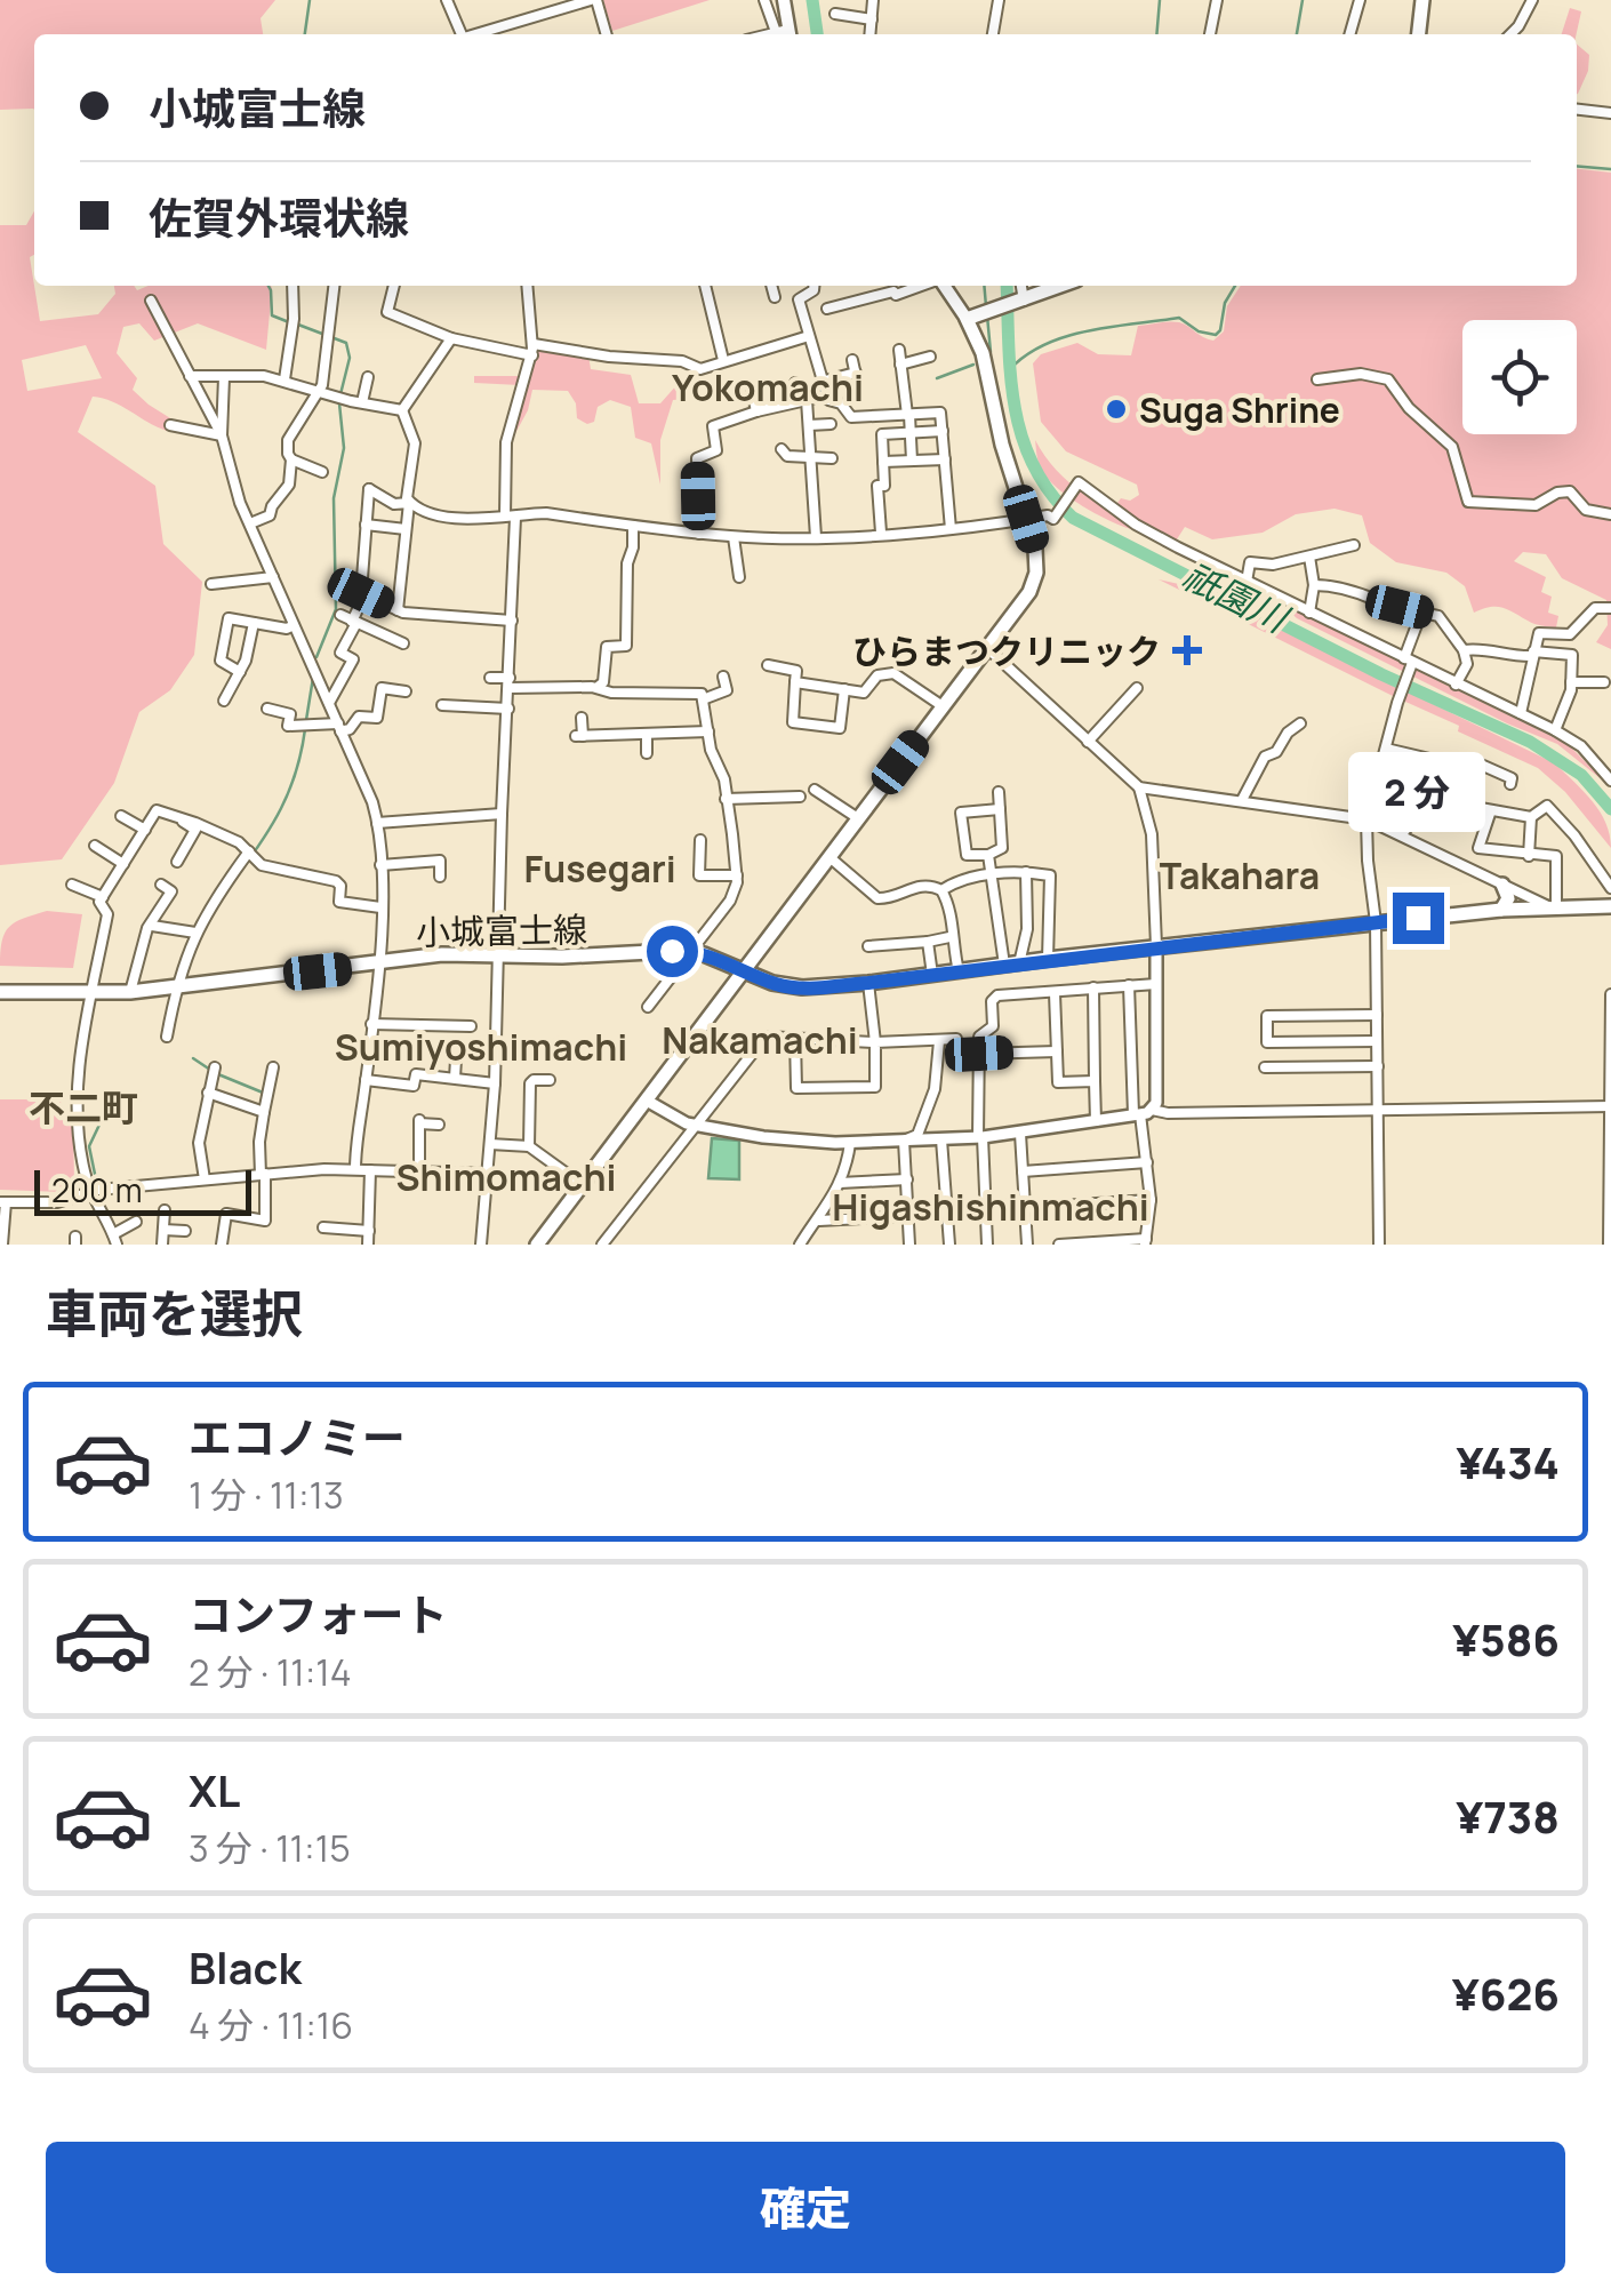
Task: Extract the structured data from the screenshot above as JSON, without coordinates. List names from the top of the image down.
{
  "streets": {
    "main road": ["小城富士線"]
  },
  "districts": [
    "Yokomachi",
    "Fusegari",
    "Takahara",
    "Nakamachi",
    "Sumiyoshimachi",
    "不二町",
    "Shimomachi",
    "Higashishinmachi"
  ],
  "water": ["祇園川"],
  "places": {
    "other": ["Suga Shrine"],
    "health": ["ひらまつクリニック"]
  },
  "scale_bar": "200 m",
  "page": {
    "banner": ["小城富士線", "佐賀外環状線"],
    "bubble": "2 分",
    "scale": "200 m",
    "heading": "車両を選択",
    "list": [
      {
        "name": "エコノミー",
        "note": "1 分 · 11:13",
        "value": "¥434"
      },
      {
        "name": "コンフォート",
        "note": "2 分 · 11:14",
        "value": "¥586"
      },
      {
        "name": "XL",
        "note": "3 分 · 11:15",
        "value": "¥738"
      },
      {
        "name": "Black",
        "note": "4 分 · 11:16",
        "value": "¥626"
      }
    ],
    "buttons": "確定"
  }
}
